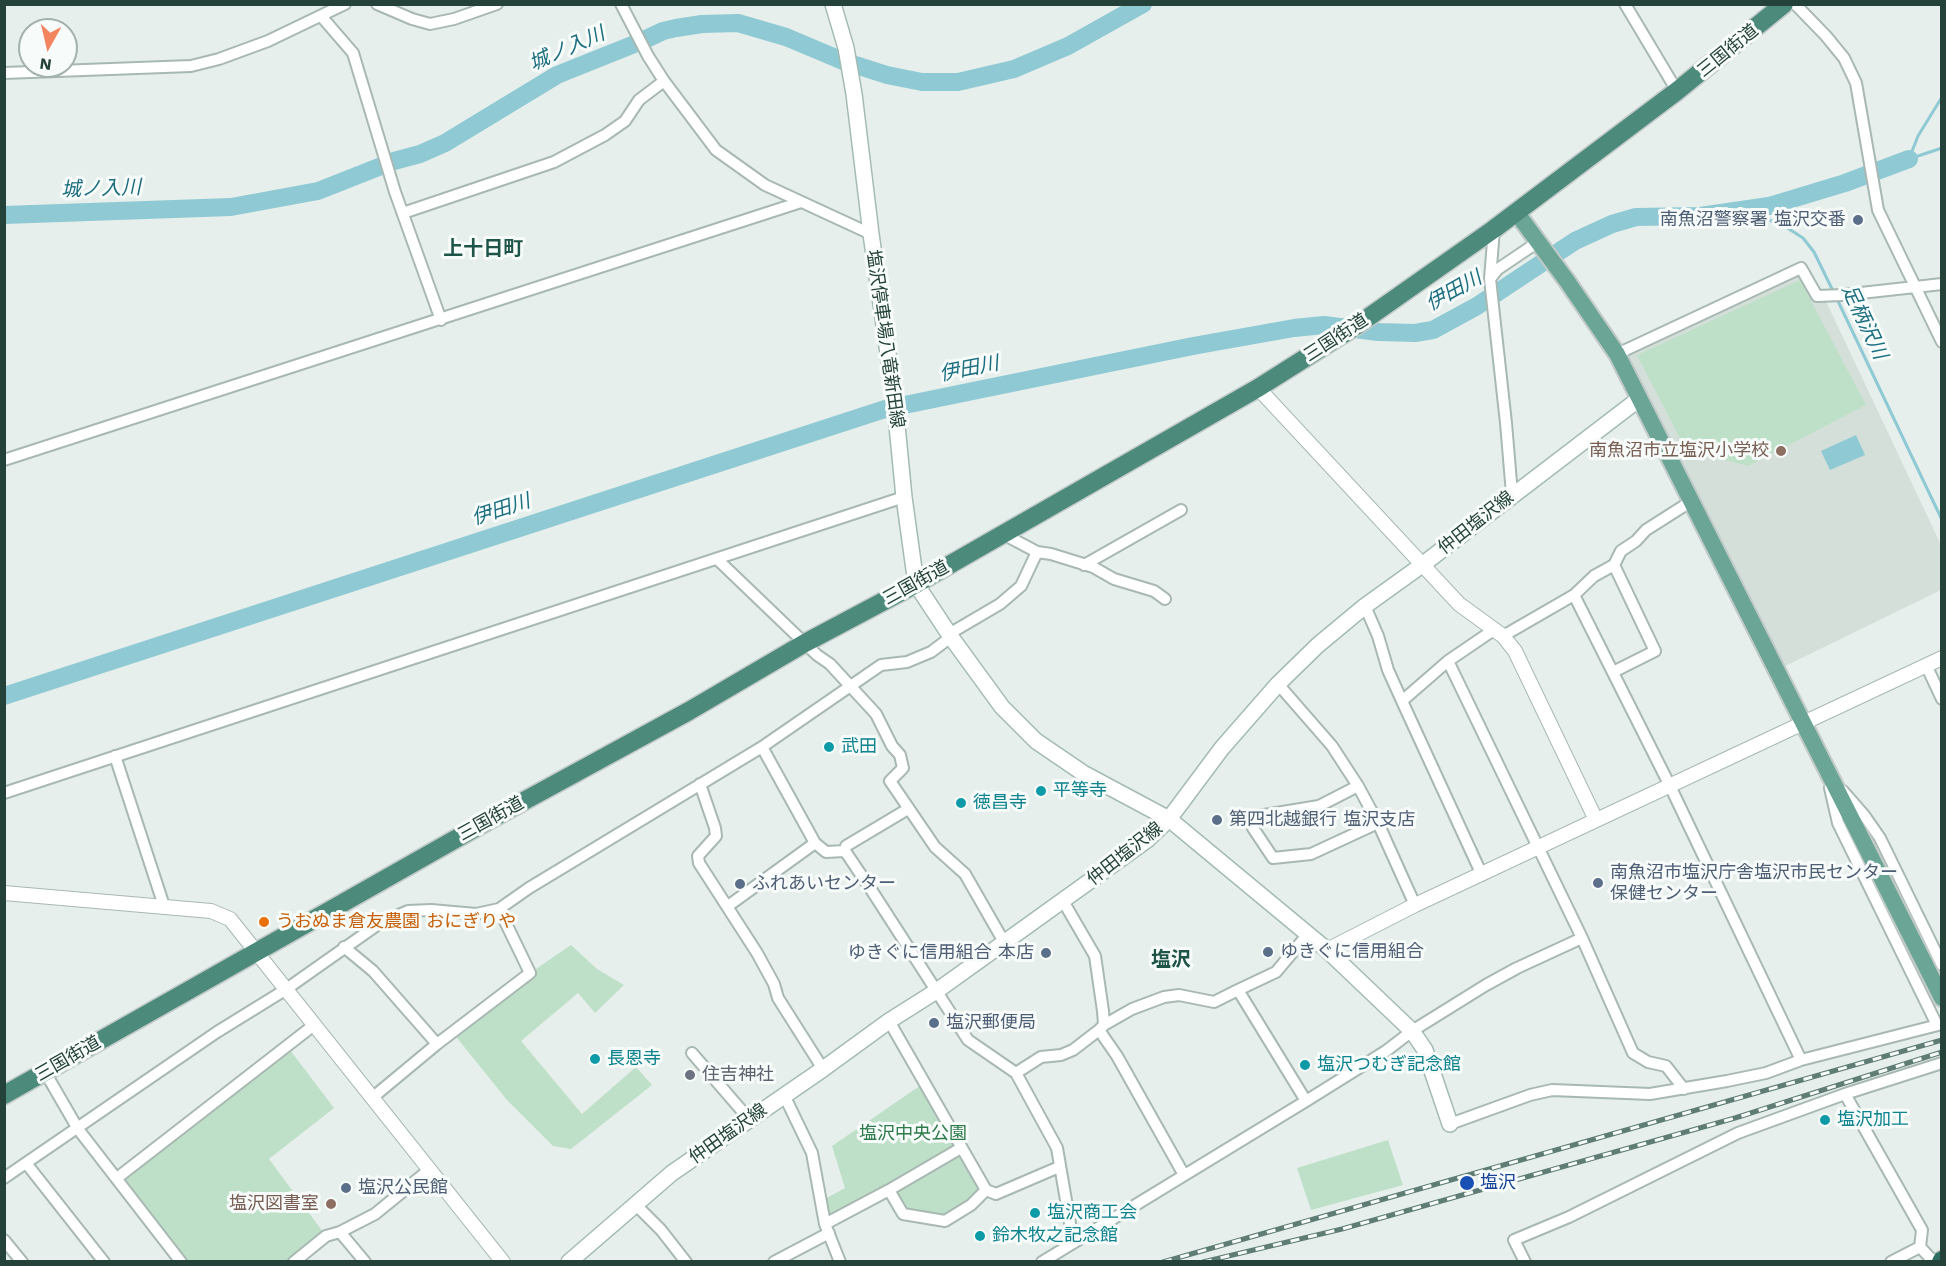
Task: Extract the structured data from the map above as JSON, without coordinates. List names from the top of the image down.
{
  "streets": {
    "highway": ["三国街道"],
    "main road": ["塩沢停車場八竜新田線", "仲田塩沢線"]
  },
  "crossings": [
    ["三国街道", "塩沢停車場八竜新田線"]
  ],
  "districts": ["上十日町", "塩沢"],
  "water": ["城ノ入川", "伊田川", "足柄沢川"],
  "parks": ["塩沢中央公園"],
  "places": [
    "南魚沼警察署 塩沢交番",
    "南魚沼市立塩沢小学校",
    "武田",
    "平等寺",
    "徳昌寺",
    "第四北越銀行 塩沢支店",
    "南魚沼市塩沢庁舎塩沢市民センター 保健センター",
    "ふれあいセンター",
    "うおぬま倉友農園 おにぎりや",
    "ゆきぐに信用組合",
    "ゆきぐに信用組合 本店",
    "塩沢郵便局",
    "長恩寺",
    "塩沢つむぎ記念館",
    "住吉神社",
    "塩沢加工",
    "塩沢",
    "塩沢公民館",
    "塩沢図書室",
    "塩沢商工会",
    "鈴木牧之記念館"
  ],
  "north": "bottom"
}
